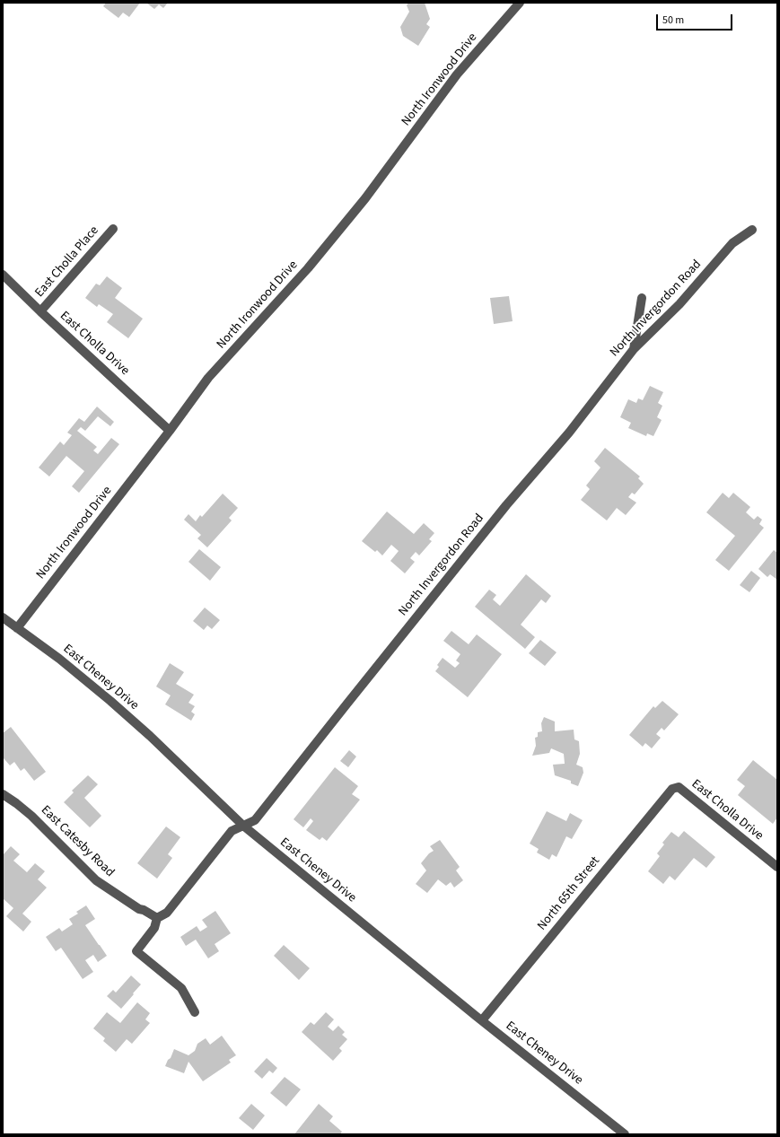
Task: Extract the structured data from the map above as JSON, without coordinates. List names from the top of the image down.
{
  "streets": {
    "street": [
      "North Ironwood Drive",
      "East Cholla Place",
      "North Invergordon Road",
      "East Cholla Drive",
      "East Cheney Drive",
      "East Catesby Road",
      "North 65th Street"
    ]
  },
  "crossings": [
    ["North Ironwood Drive", "East Cholla Drive"],
    ["North Ironwood Drive", "East Cheney Drive"],
    ["East Cholla Place", "East Cholla Drive"],
    ["North Invergordon Road", "East Cheney Drive"],
    ["North Invergordon Road", "East Catesby Road"],
    ["East Cholla Drive", "North 65th Street"],
    ["East Cheney Drive", "North 65th Street"]
  ],
  "scale_bar": "50 m"
}
